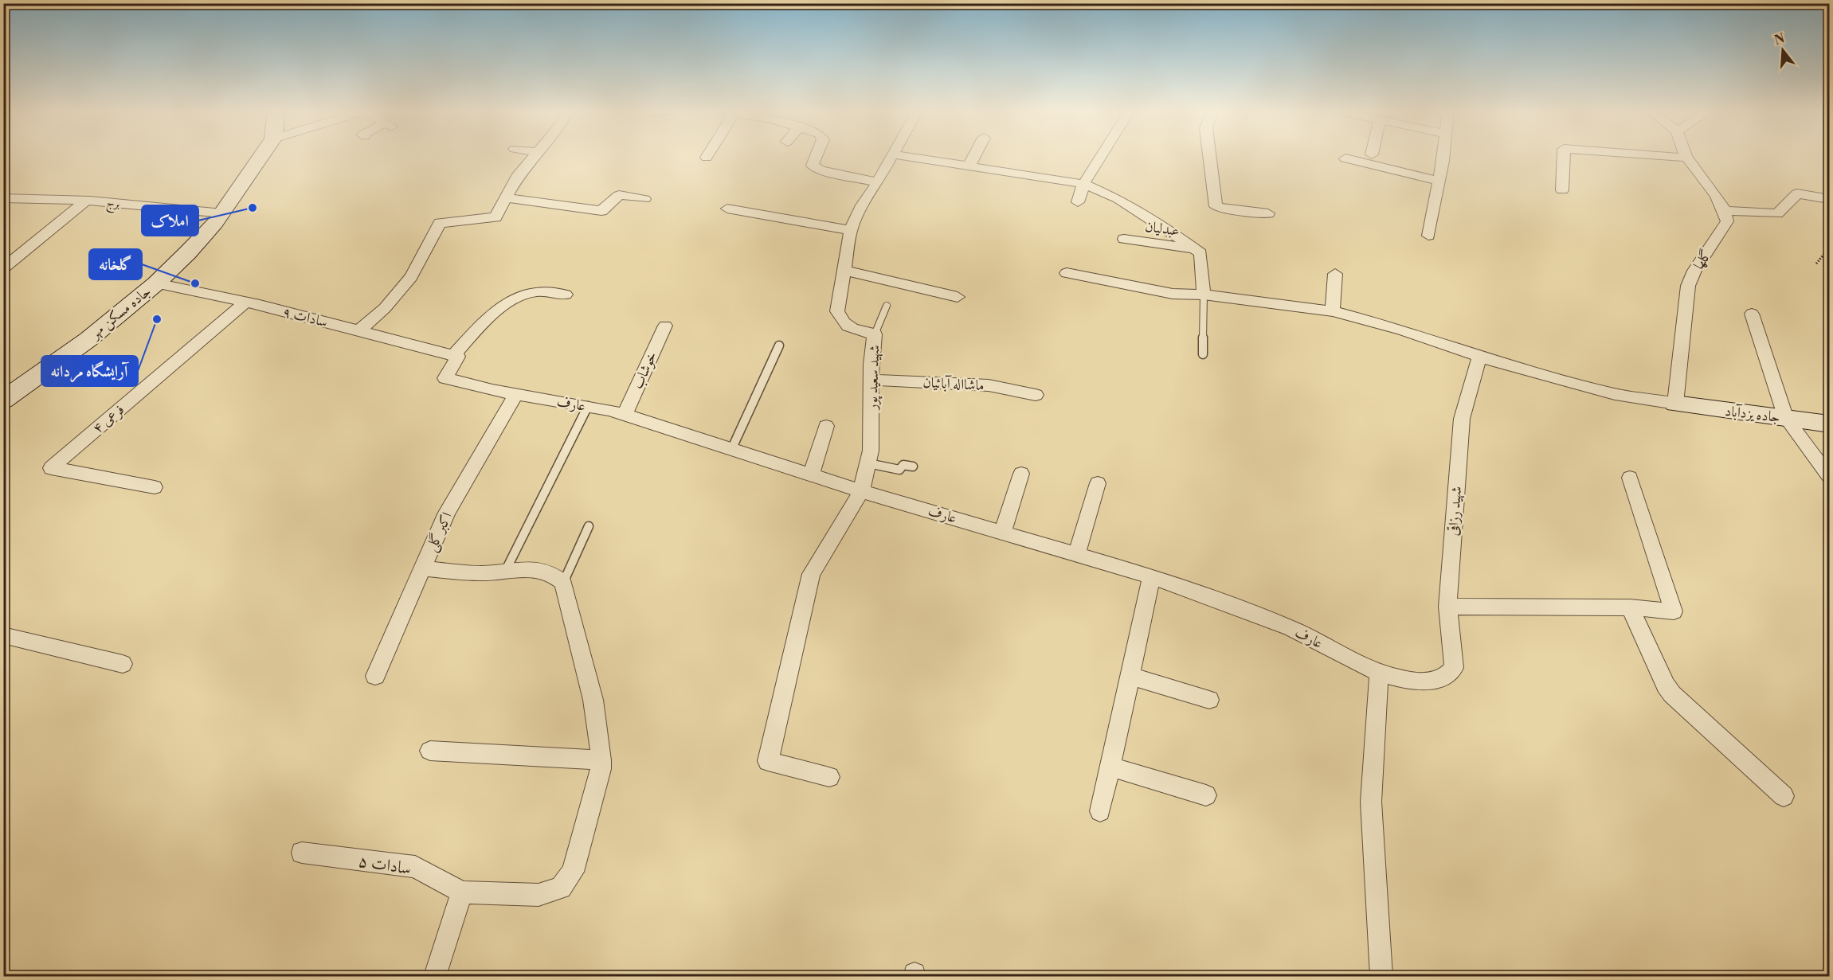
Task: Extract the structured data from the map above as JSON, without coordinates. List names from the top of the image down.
{
  "streets": {
    "main road": ["جاده مسکن مهر", "جاده یزدآباد"],
    "street": [
      "برج",
      "عبدلیان",
      "گلها",
      "سادات ۹",
      "خوشاب",
      "شهید سعید پور",
      "ماشااله آبائیان",
      "عارف",
      "فرعی ۴",
      "شهید رزاقی",
      "اکبر گلی",
      "سادات ۵"
    ]
  },
  "crossings": [
    ["برج", "جاده مسکن مهر"],
    ["گلها", "جاده یزدآباد"],
    ["جاده مسکن مهر", "سادات ۹"],
    ["سادات ۹", "عارف"],
    ["سادات ۹", "فرعی ۴"],
    ["خوشاب", "عارف"],
    ["شهید سعید پور", "ماشااله آبائیان"],
    ["شهید سعید پور", "عارف"],
    ["عارف", "شهید رزاقی"],
    ["عارف", "اکبر گلی"]
  ],
  "places": ["املاک", "گلخانه", "آرایشگاه مردانه"],
  "north": "top"
}
